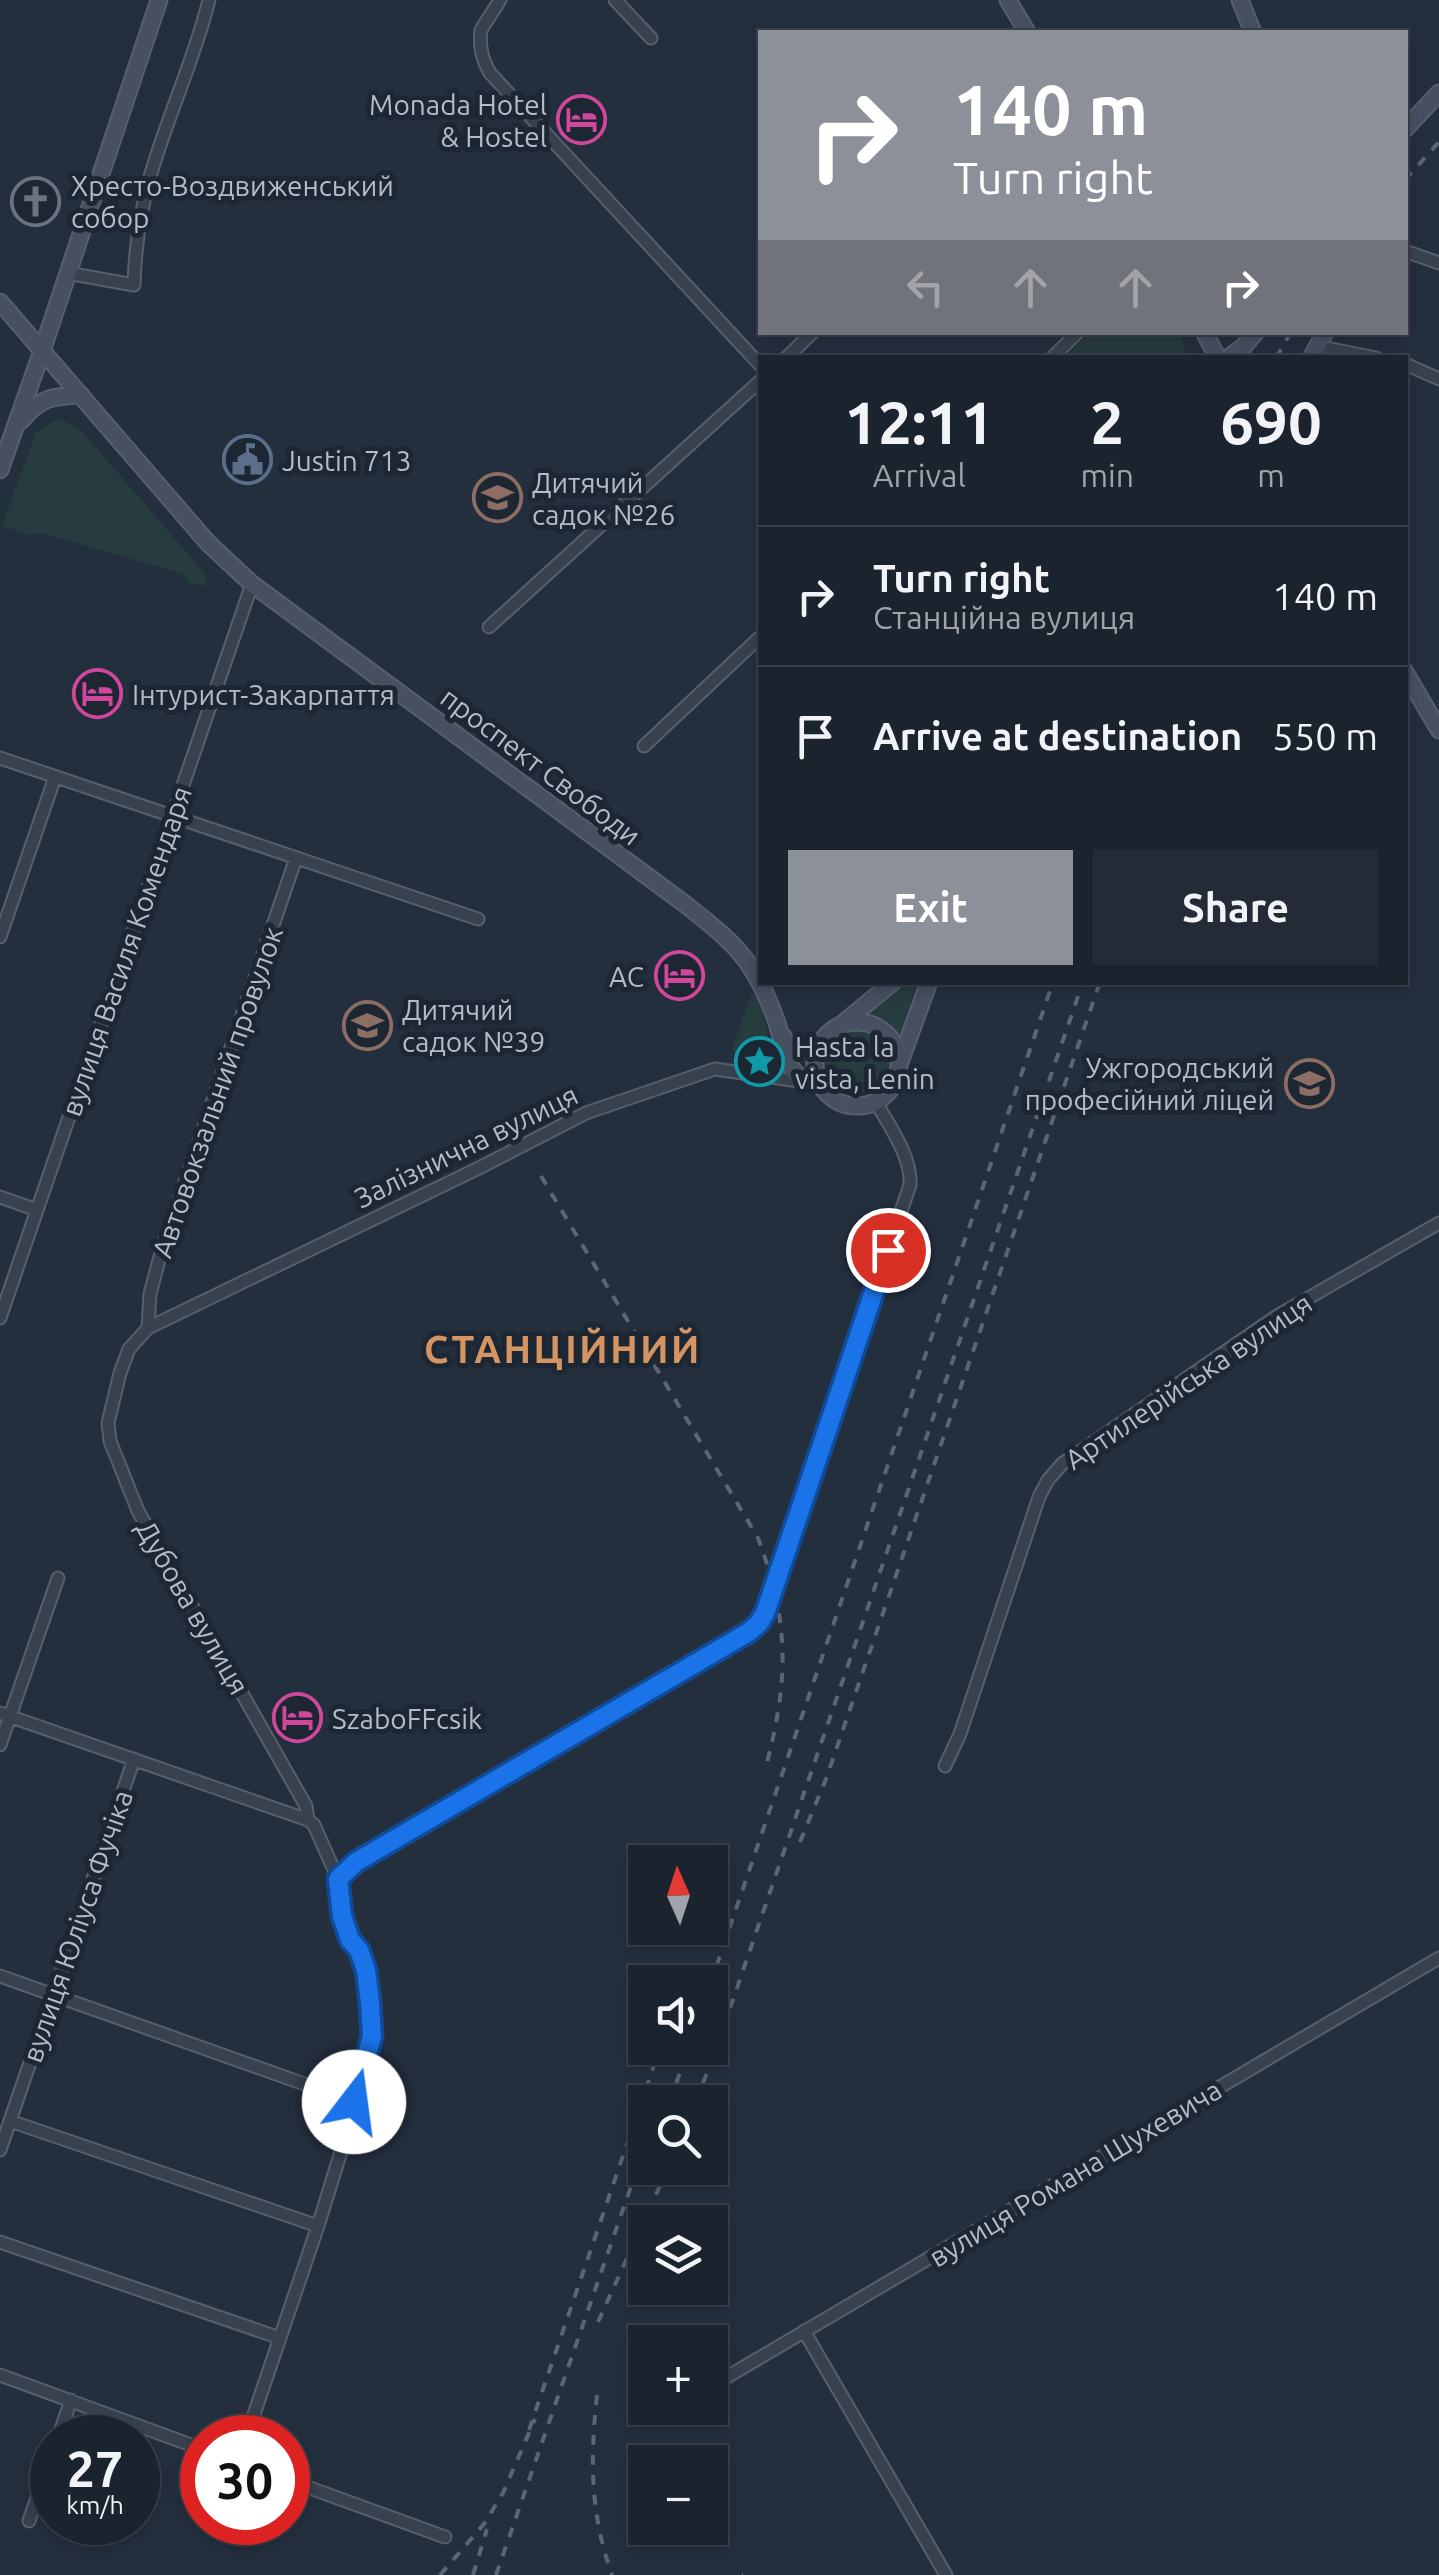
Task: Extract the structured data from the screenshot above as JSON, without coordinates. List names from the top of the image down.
{
  "streets": {
    "main road": ["проспект Свободи"],
    "street": [
      "вулиця Василя Комендаря",
      "Автовокзальний провулок",
      "Залізнична вулиця",
      "Артилерійська вулиця",
      "Дубова вулиця",
      "вулиця Юліуса Фучіка",
      "вулиця Романа Шухевича"
    ]
  },
  "crossings": [
    ["проспект Свободи", "вулиця Василя Комендаря"],
    ["проспект Свободи", "Залізнична вулиця"],
    ["Автовокзальний провулок", "Залізнична вулиця"],
    ["Автовокзальний провулок", "Дубова вулиця"],
    ["Залізнична вулиця", "Дубова вулиця"]
  ],
  "districts": ["СТАНЦІЙНИЙ"],
  "places": {
    "hotel": [
      "Monada Hotel & Hostel",
      "Інтурист-Закарпаття",
      "AC",
      "SzaboFFcsik"
    ],
    "church": ["Хресто-Воздвиженський собор"],
    "public building": ["Justin 713"],
    "school or university": ["Дитячий садок №26", "Дитячий садок №39", "Ужгородський професійний ліцей"],
    "place": ["Hasta la vista, Lenin"]
  },
  "north": "top",
  "page": {
    "turn": ["140 m", "Turn right"],
    "eta": [
      "12:11",
      "Arrival",
      "2",
      "min",
      "690",
      "m"
    ],
    "list": [
      {
        "name": "Turn right",
        "note": "Станційна вулиця",
        "value": "140 m"
      },
      {
        "name": "Arrive at destination",
        "value": "550 m"
      }
    ],
    "buttons": ["Exit", "Share"],
    "map_buttons": ["+", "−"],
    "speed": "27 km/h",
    "limit": "30"
  }
}
